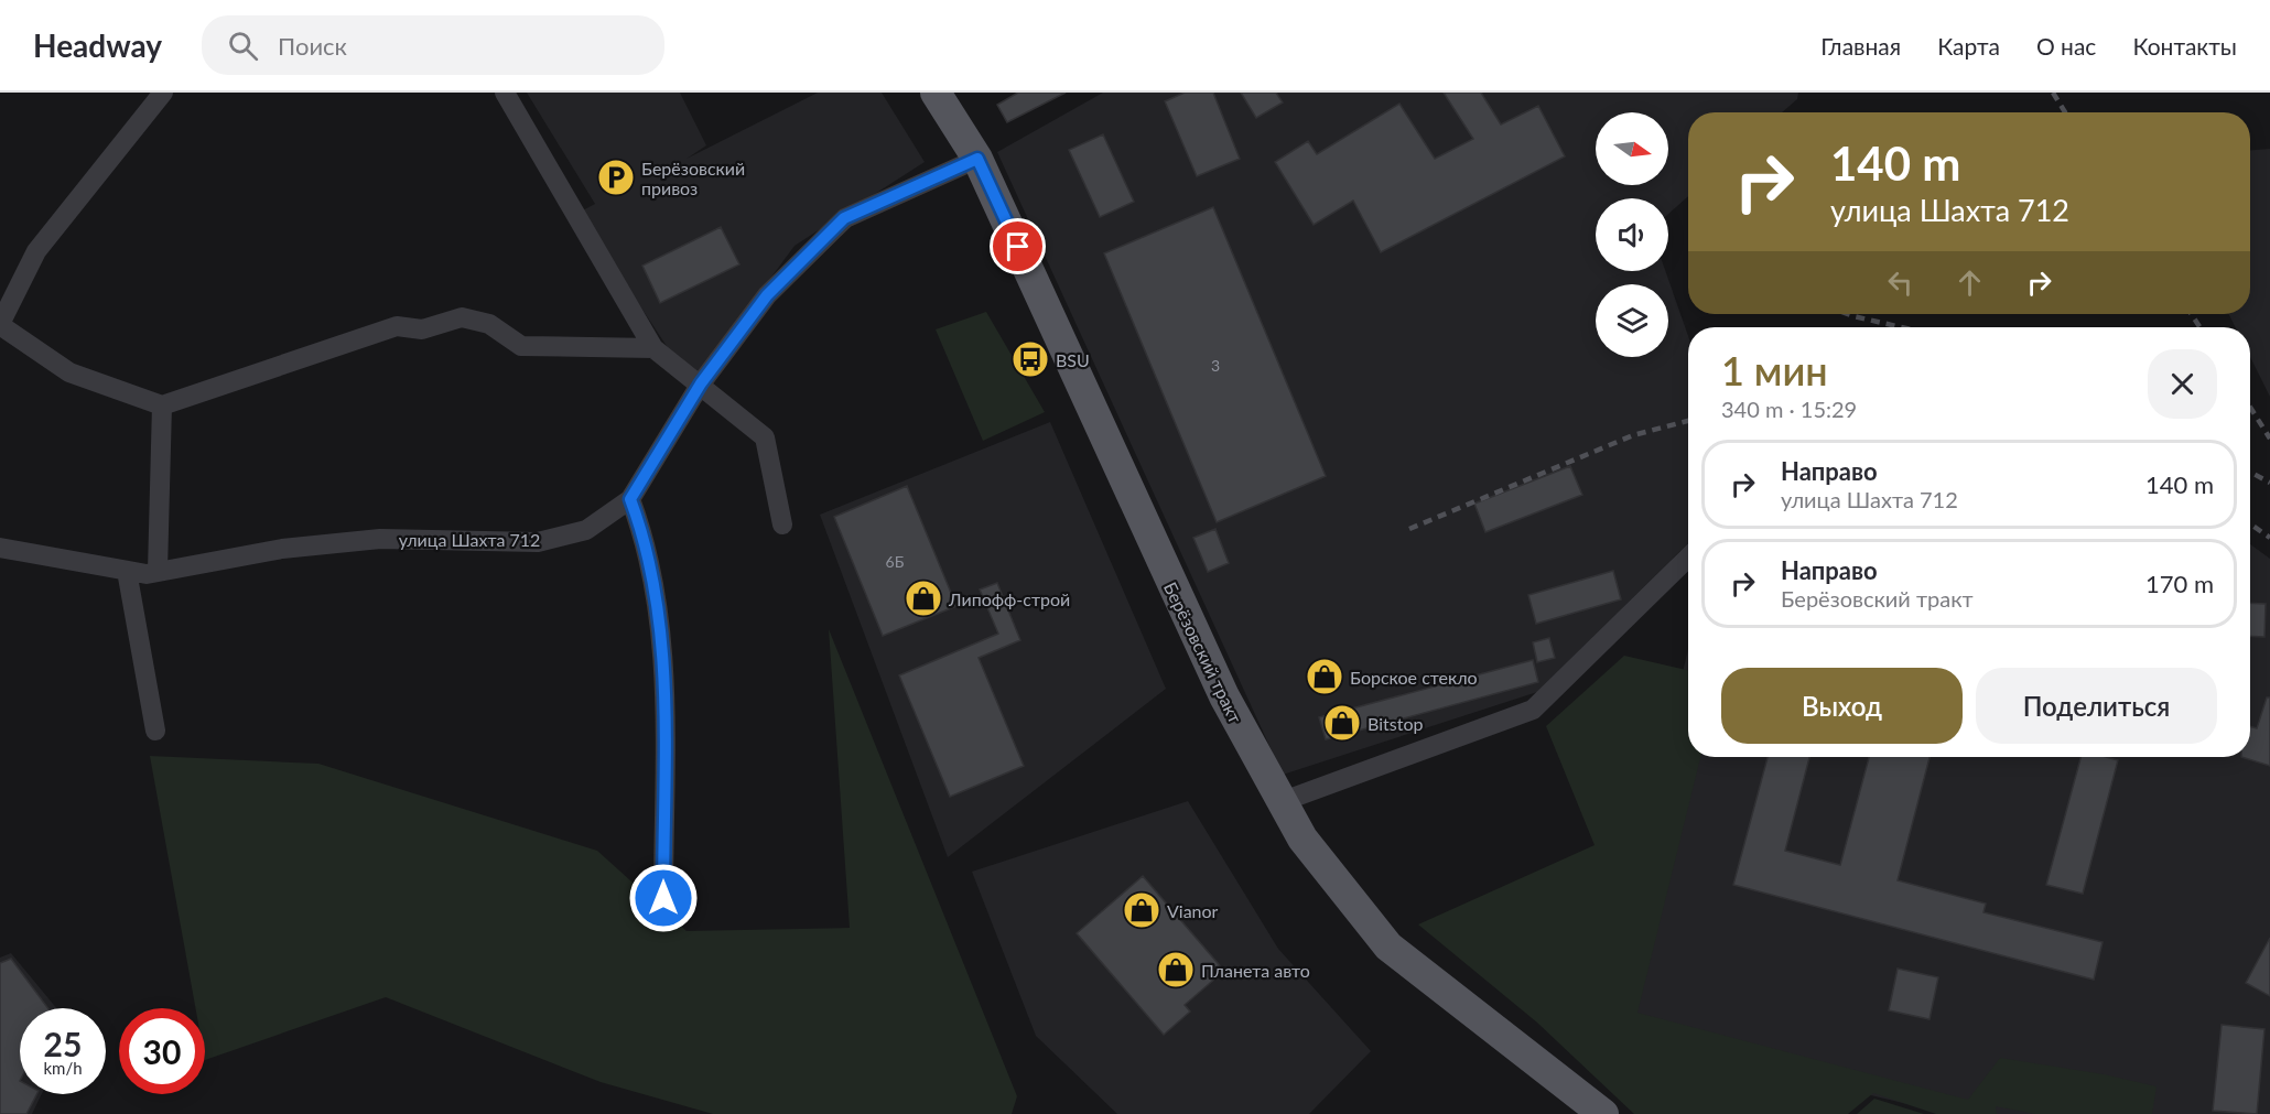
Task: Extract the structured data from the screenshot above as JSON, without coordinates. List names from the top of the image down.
{
  "streets": {
    "main road": ["Берёзовский тракт"],
    "street": ["улица Шахта 712"]
  },
  "crossings": [
    ["улица Шахта 712", "Берёзовский тракт"]
  ],
  "places": {
    "parking": ["Берёзовский привоз"],
    "bus stop": ["BSU"],
    "shop": [
      "Липофф-строй",
      "Борское стекло",
      "Bitstop",
      "Vianor",
      "Планета авто"
    ]
  },
  "house_numbers": ["3", "6Б"],
  "north": "right",
  "page": {
    "header": "Headway",
    "search": "Поиск",
    "nav": [
      "Главная",
      "Карта",
      "О нас",
      "Контакты"
    ],
    "turn": ["140 m", "улица Шахта 712"],
    "heading": ["1 мин", "340 m · 15:29"],
    "list": [
      {
        "name": "Направо",
        "note": "улица Шахта 712",
        "value": "140 m"
      },
      {
        "name": "Направо",
        "note": "Берёзовский тракт",
        "value": "170 m"
      }
    ],
    "buttons": ["Выход", "Поделиться"],
    "speed": "25 km/h",
    "limit": "30"
  }
}
